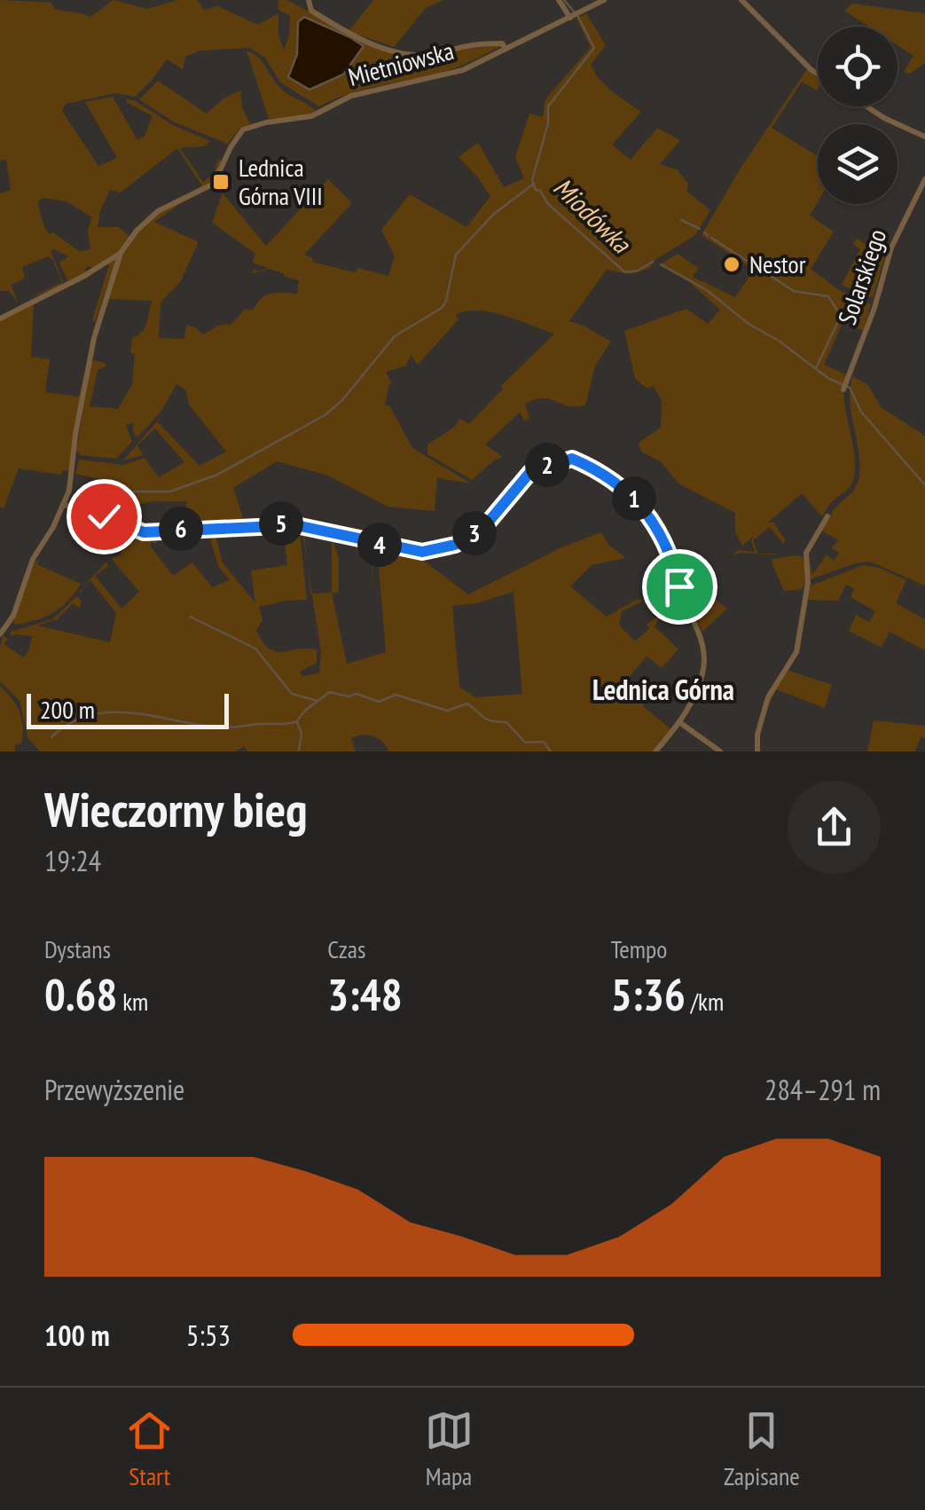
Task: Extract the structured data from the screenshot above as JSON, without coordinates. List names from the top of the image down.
{
  "streets": {
    "street": ["Mietniowska", "Solarskiego"]
  },
  "districts": ["Lednica Górna"],
  "water": ["Miodówka"],
  "places": {
    "transit": ["Lednica Górna VIII"],
    "other": ["Nestor"]
  },
  "scale_bar": "200 m",
  "page": {
    "pins": [
      "2",
      "1",
      "5",
      "6",
      "3",
      "4"
    ],
    "scale": "200 m",
    "heading": ["Wieczorny bieg", "19:24"],
    "stats": [
      ["Dystans", "0.68 km"],
      ["Czas", "3:48"],
      ["Tempo", "5:36 /km"]
    ],
    "chart": ["Przewyższenie", "284–291 m"],
    "list": [
      {
        "name": "100 m",
        "note": "5:53"
      }
    ],
    "tabs": ["Start", "Mapa", "Zapisane"]
  }
}
